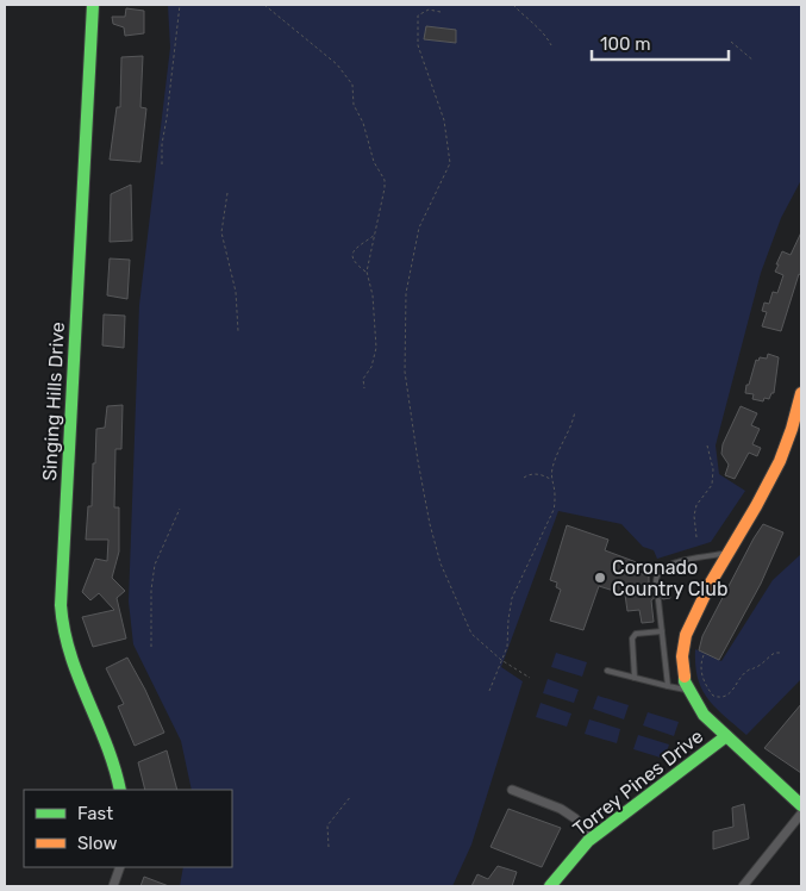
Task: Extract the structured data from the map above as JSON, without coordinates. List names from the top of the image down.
{
  "streets": {
    "street": ["Singing Hills Drive", "Torrey Pines Drive"]
  },
  "places": ["Coronado Country Club"],
  "legend": ["Fast", "Slow"],
  "scale_bar": "100 m"
}
